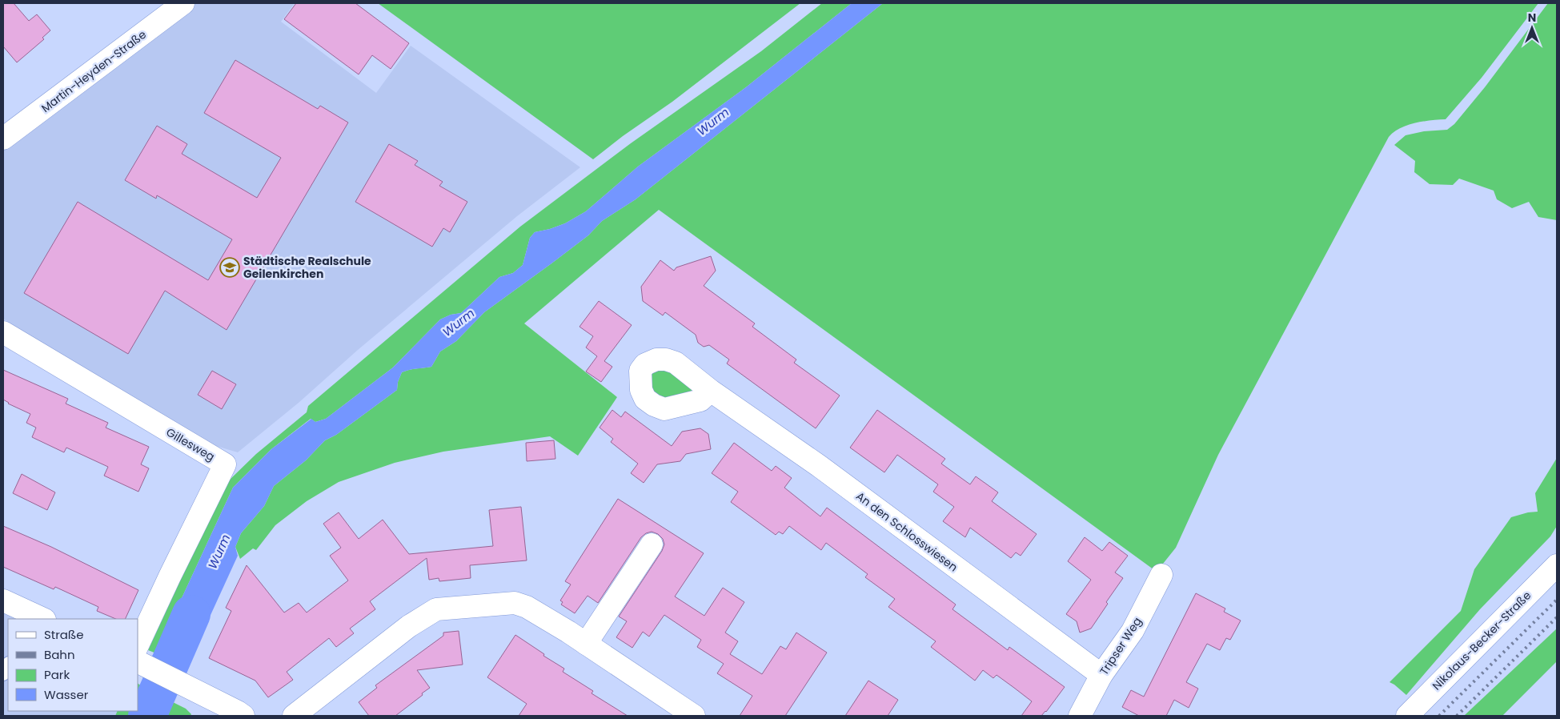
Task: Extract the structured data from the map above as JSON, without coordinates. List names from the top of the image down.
{
  "streets": {
    "street": [
      "Martin-Heyden-Straße",
      "Gillesweg",
      "An den Schlosswiesen",
      "Nikolaus-Becker-Straße",
      "Tripser Weg"
    ]
  },
  "crossings": [
    ["An den Schlosswiesen", "Tripser Weg"]
  ],
  "water": ["Wurm"],
  "places": {
    "school or university": ["Städtische Realschule Geilenkirchen"]
  },
  "legend": [
    "Straße",
    "Bahn",
    "Park",
    "Wasser"
  ],
  "north": "top"
}
